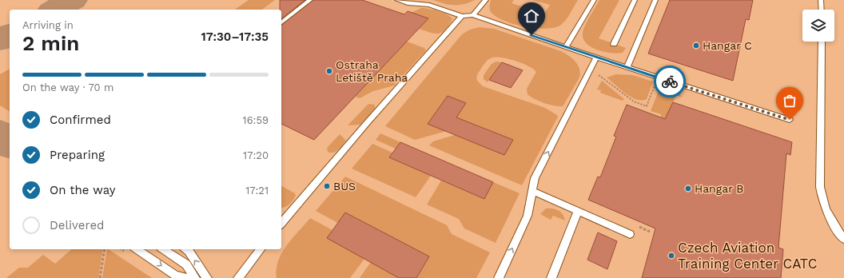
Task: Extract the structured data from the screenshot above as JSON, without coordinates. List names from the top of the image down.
{
  "places": [
    "Hangar C",
    "Ostraha Letiště Praha",
    "BUS",
    "Hangar B",
    "Czech Aviation Training Center CATC"
  ],
  "page": {
    "heading": ["2 min", "Arriving in", "17:30–17:35"],
    "bar": "On the way · 70 m",
    "list": [
      ["Confirmed", "16:59"],
      ["Preparing", "17:20"],
      ["On the way", "17:21"],
      "Delivered"
    ]
  }
}
